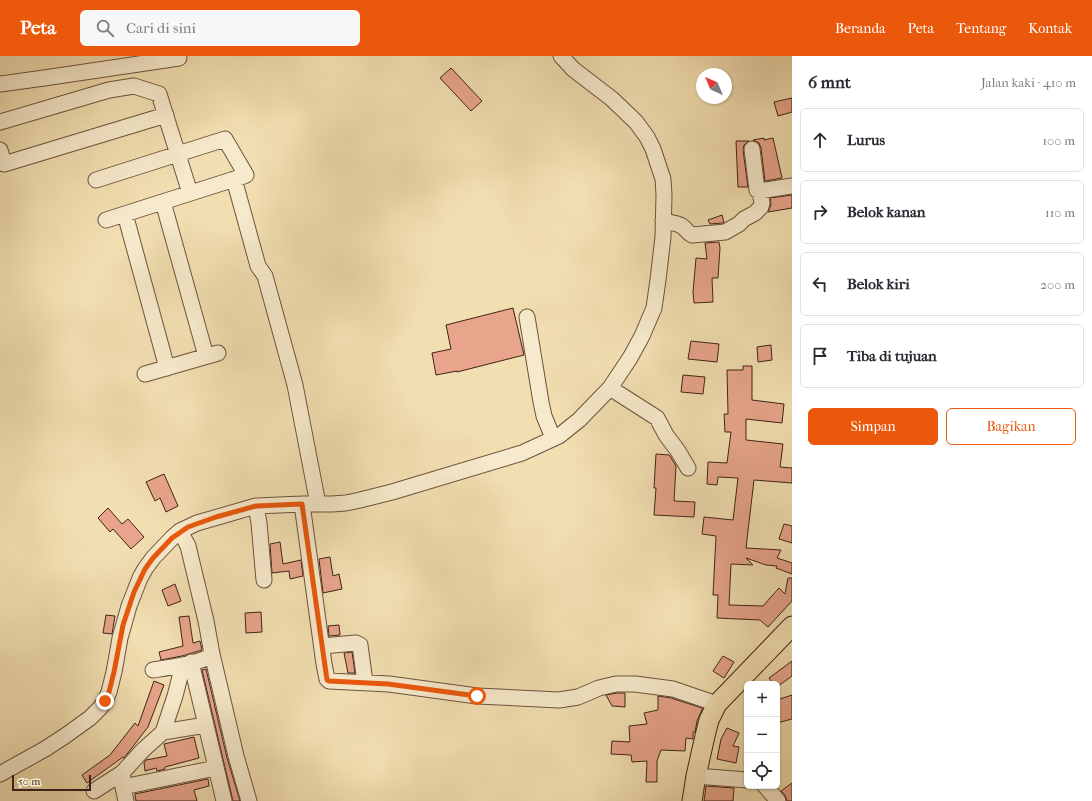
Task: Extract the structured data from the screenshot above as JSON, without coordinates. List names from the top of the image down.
{
  "scale_bar": "50 m",
  "north": "top left",
  "page": {
    "header": "Peta",
    "search": "Cari di sini",
    "nav": [
      "Beranda",
      "Peta",
      "Tentang",
      "Kontak"
    ],
    "heading": ["6 mnt", "Jalan kaki · 410 m"],
    "list": [
      ["Lurus", "100 m"],
      ["Belok kanan", "110 m"],
      ["Belok kiri", "200 m"],
      "Tiba di tujuan"
    ],
    "buttons": ["Simpan", "Bagikan"],
    "map_buttons": ["+", "−"],
    "scale": "50 m"
  }
}
